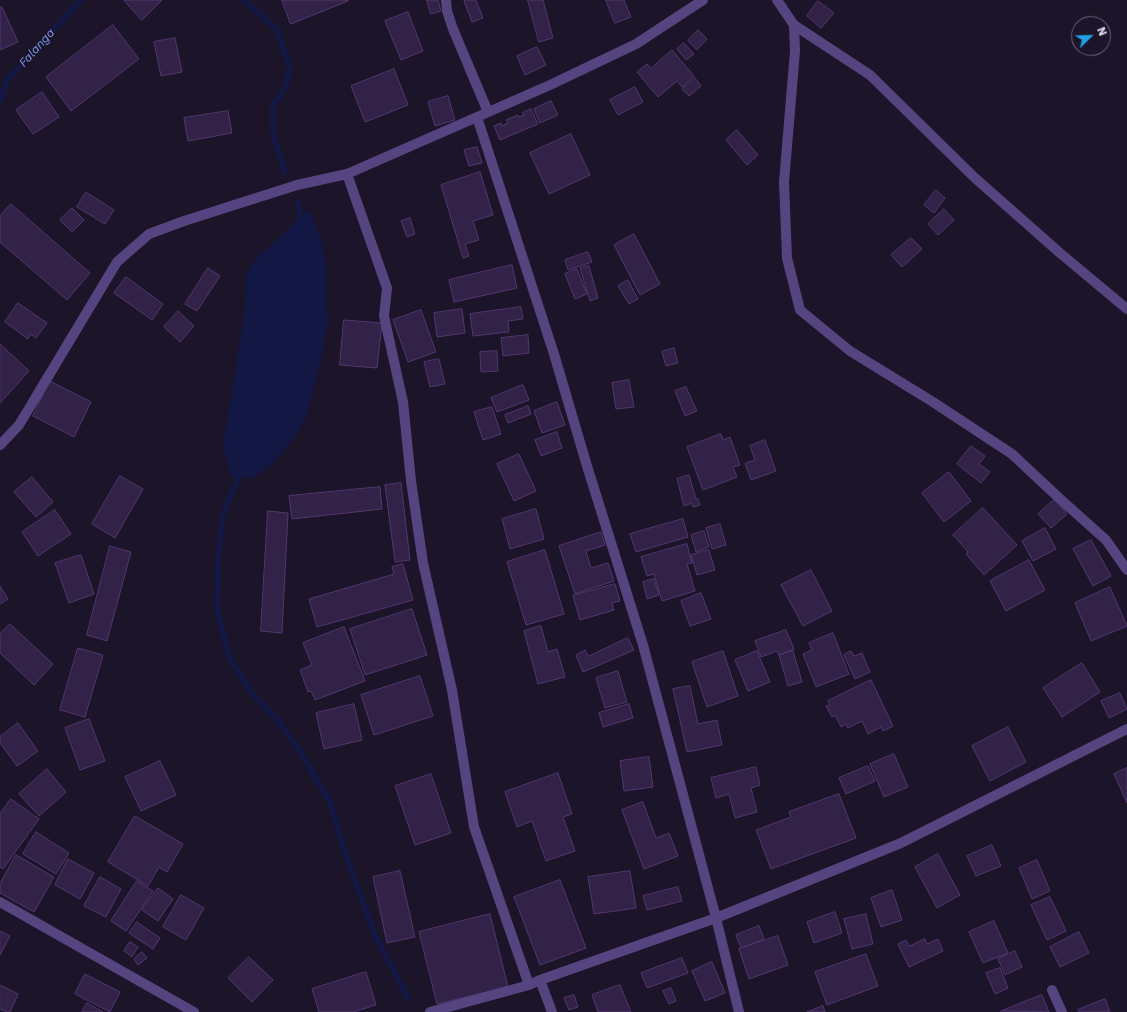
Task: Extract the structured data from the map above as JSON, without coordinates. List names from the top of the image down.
{
  "water": ["Falanga"],
  "north": "top right"
}
